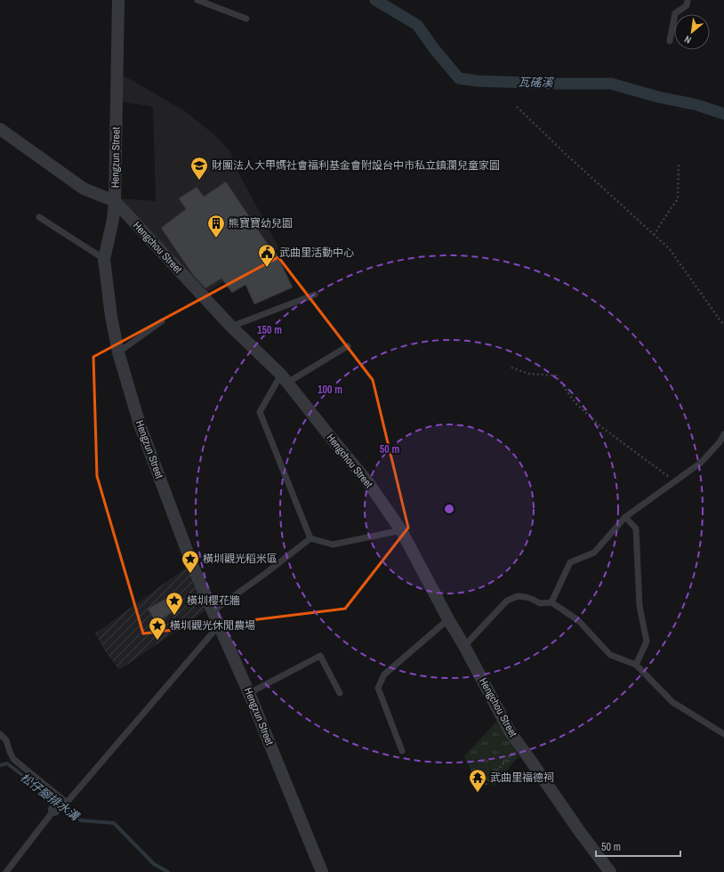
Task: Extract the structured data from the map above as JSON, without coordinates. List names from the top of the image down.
{
  "streets": {
    "street": ["Hengzun Street", "Hengchou Street"]
  },
  "crossings": [
    ["Hengzun Street", "Hengchou Street"]
  ],
  "water": ["瓦磘溪", "松仔腳排水溝"],
  "places": {
    "school or university": ["財團法人大甲媽社會福利基金會附設台中市私立鎮瀾兒童家園"],
    "building": ["熊寶寶幼兒園"],
    "public building": ["武曲里活動中心"],
    "place": ["橫圳觀光稻米區", "橫圳櫻花牆", "橫圳觀光休閒農場"],
    "temple": ["武曲里福德祠"]
  },
  "scale_bar": "50 m",
  "north": "bottom left",
  "rings": ["150 m", "100 m", "50 m"]
}
